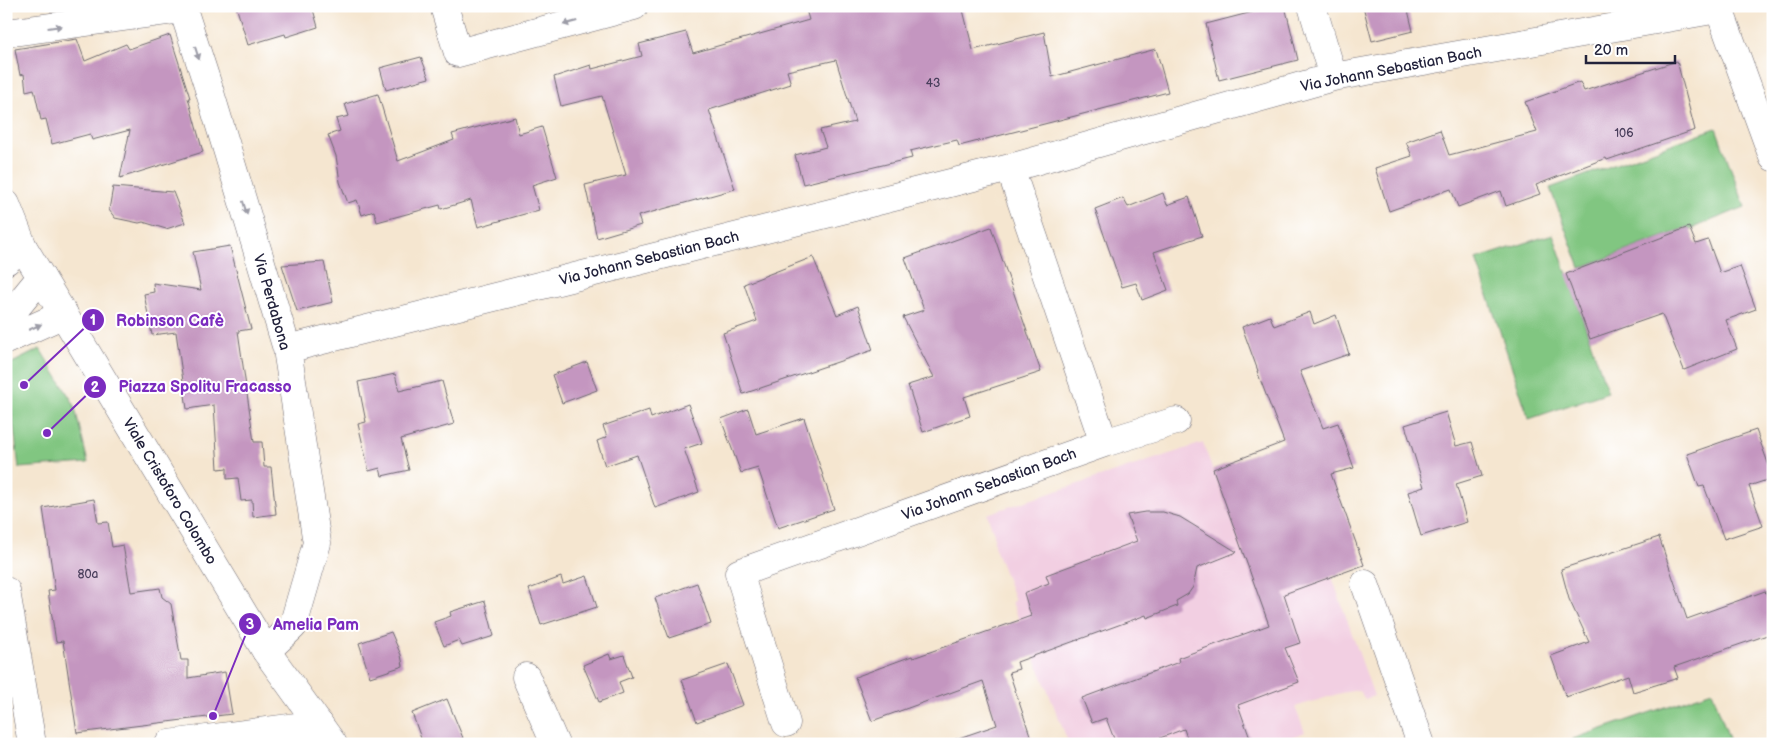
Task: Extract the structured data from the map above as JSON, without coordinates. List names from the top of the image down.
{
  "streets": {
    "street": ["Via Johann Sebastian Bach", "Via Perdabona", "Viale Cristoforo Colombo"]
  },
  "crossings": [
    ["Via Johann Sebastian Bach", "Via Perdabona"],
    ["Via Perdabona", "Viale Cristoforo Colombo"]
  ],
  "one_way": ["Via Perdabona"],
  "places": ["Robinson Cafè", "Piazza Spolitu Fracasso", "Amelia Pam"],
  "house_numbers": ["43", "106", "80a"],
  "scale_bar": "20 m"
}
